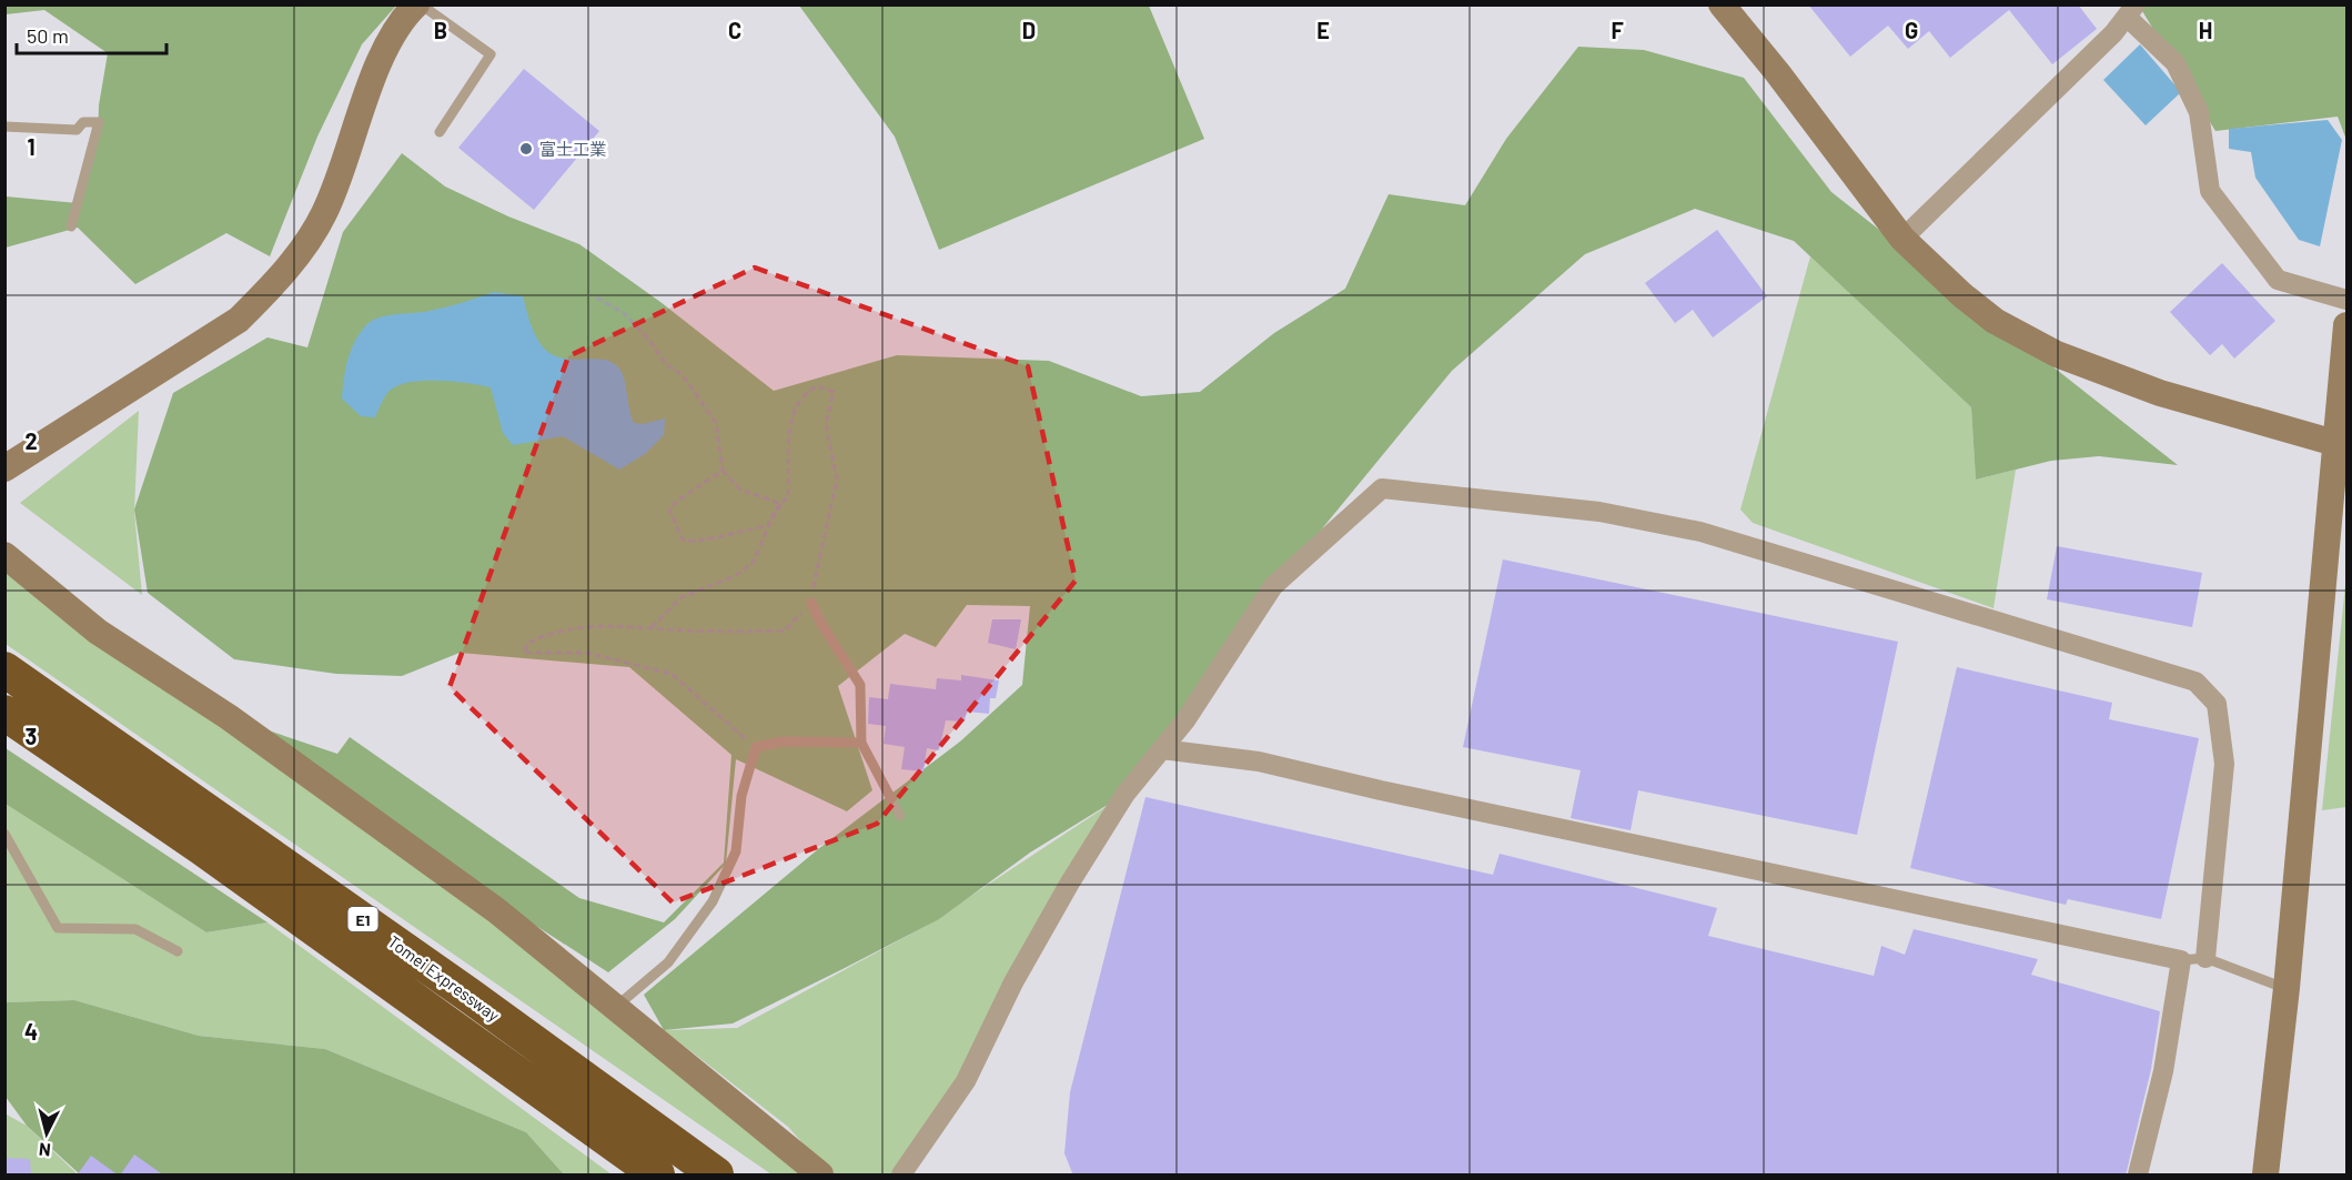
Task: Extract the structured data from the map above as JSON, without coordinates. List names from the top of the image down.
{
  "streets": {
    "highway": ["E1", "Tomei Expressway"]
  },
  "places": ["富士工業"],
  "scale_bar": "50 m",
  "north": "bottom",
  "grid": {
    "columns": [
      "B",
      "C",
      "D",
      "E",
      "F",
      "G",
      "H"
    ],
    "rows": [
      "1",
      "2",
      "3",
      "4"
    ]
  }
}
